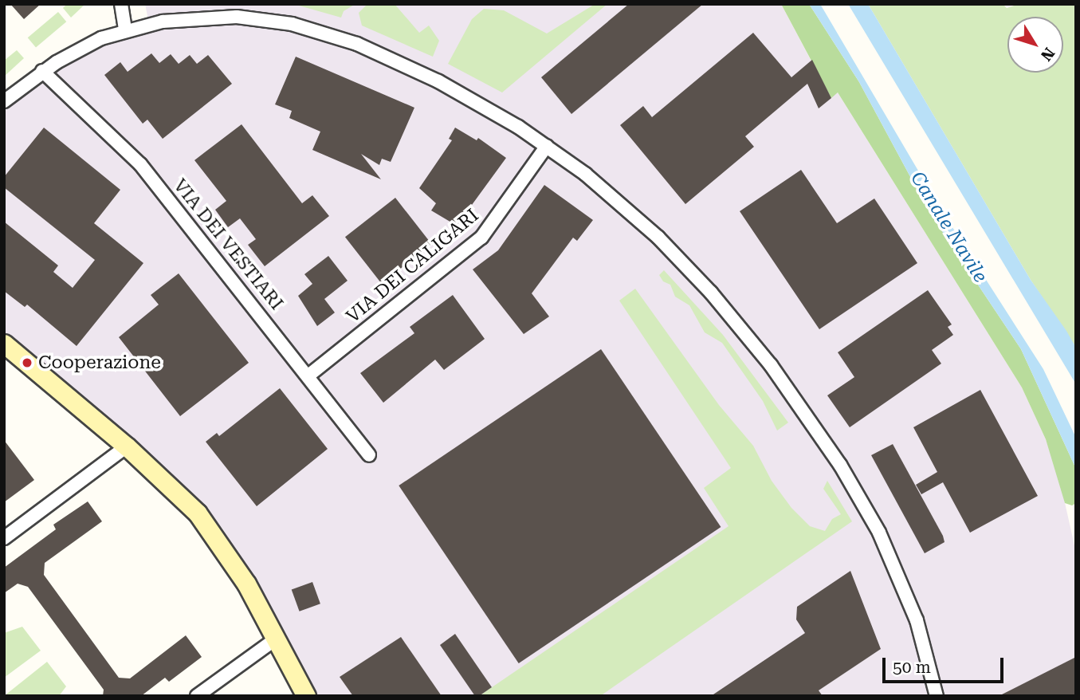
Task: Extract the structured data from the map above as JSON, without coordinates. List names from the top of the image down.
{
  "streets": {
    "street": ["VIA DEI VESTIARI", "VIA DEI CALIGARI"]
  },
  "crossings": [
    ["VIA DEI VESTIARI", "VIA DEI CALIGARI"]
  ],
  "water": ["Canale Navile"],
  "places": ["Cooperazione"],
  "scale_bar": "50 m",
  "north": "bottom right"
}
